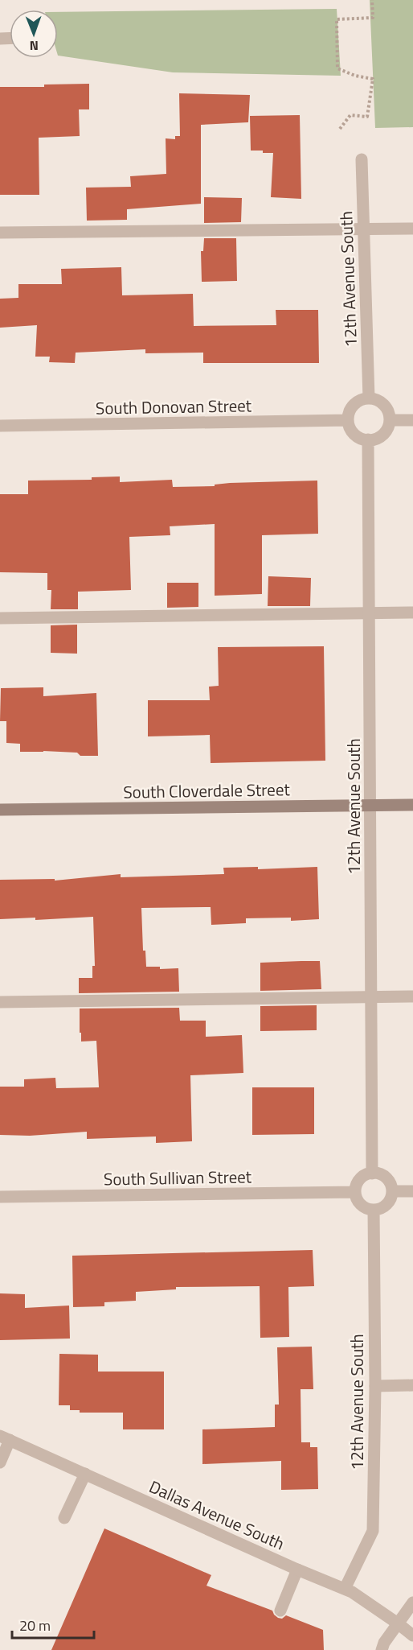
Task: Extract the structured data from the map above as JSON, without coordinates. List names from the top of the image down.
{
  "streets": {
    "main road": ["South Cloverdale Street"],
    "street": [
      "12th Avenue South",
      "South Donovan Street",
      "South Sullivan Street",
      "Dallas Avenue South"
    ]
  },
  "crossings": [
    ["12th Avenue South", "South Donovan Street"],
    ["12th Avenue South", "South Cloverdale Street"],
    ["12th Avenue South", "South Sullivan Street"],
    ["12th Avenue South", "Dallas Avenue South"]
  ],
  "scale_bar": "20 m",
  "north": "bottom"
}
